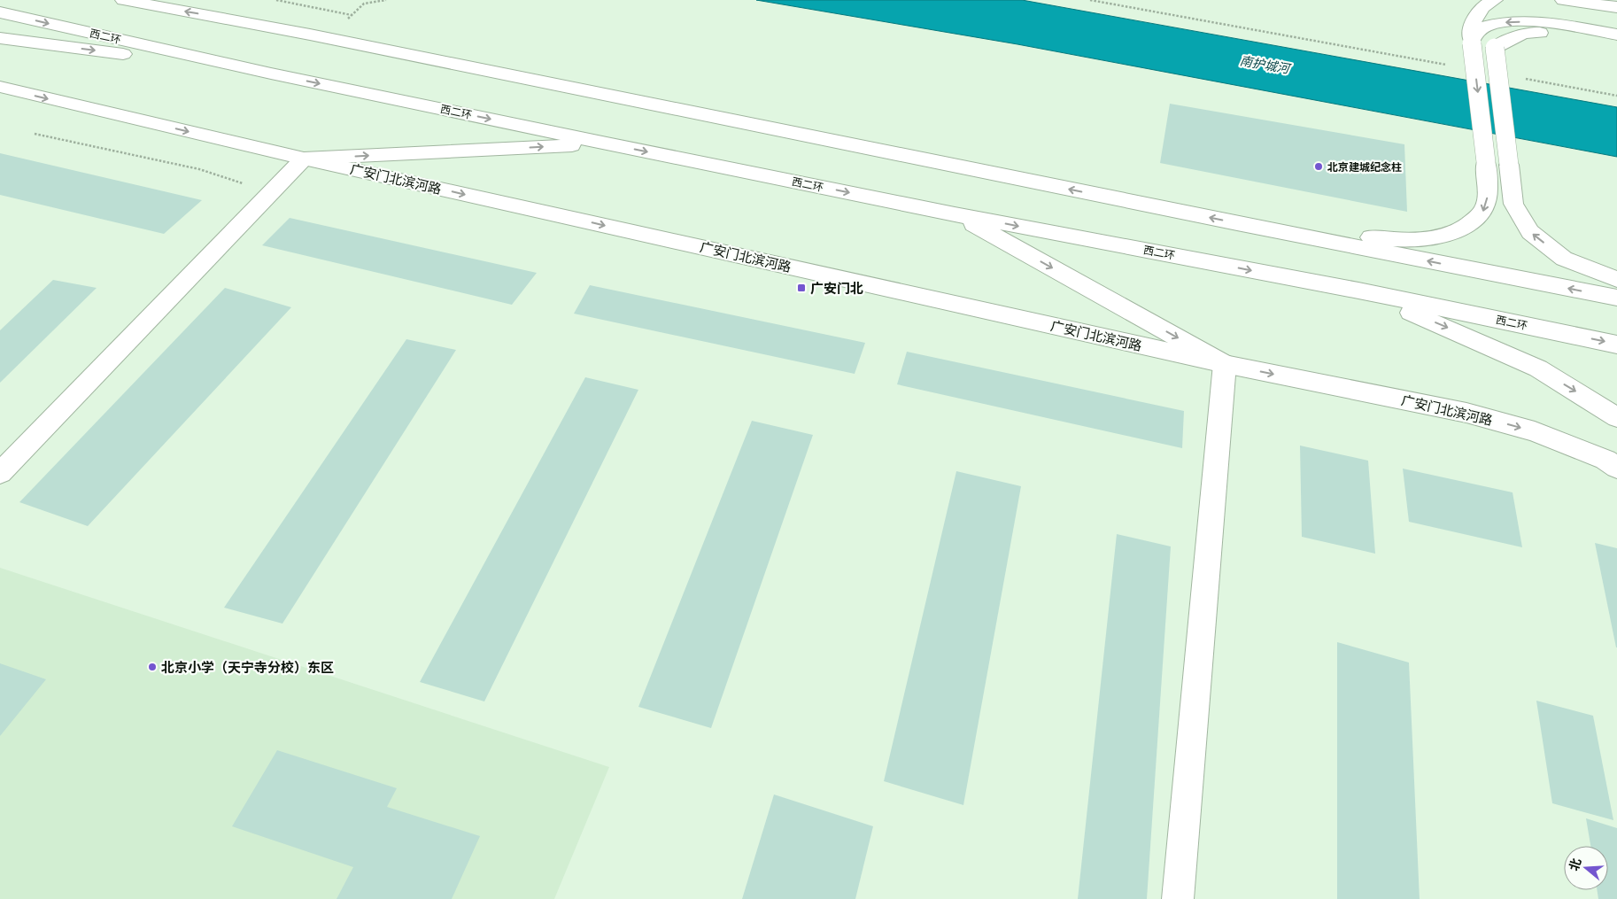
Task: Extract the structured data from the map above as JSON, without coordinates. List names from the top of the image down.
{
  "streets": {
    "main road": ["西二环", "广安门北滨河路"]
  },
  "water": ["南护城河"],
  "places": {
    "other": ["北京建城纪念柱", "北京小学（天宁寺分校）东区"],
    "transit": ["广安门北"]
  },
  "north": "left"
}
